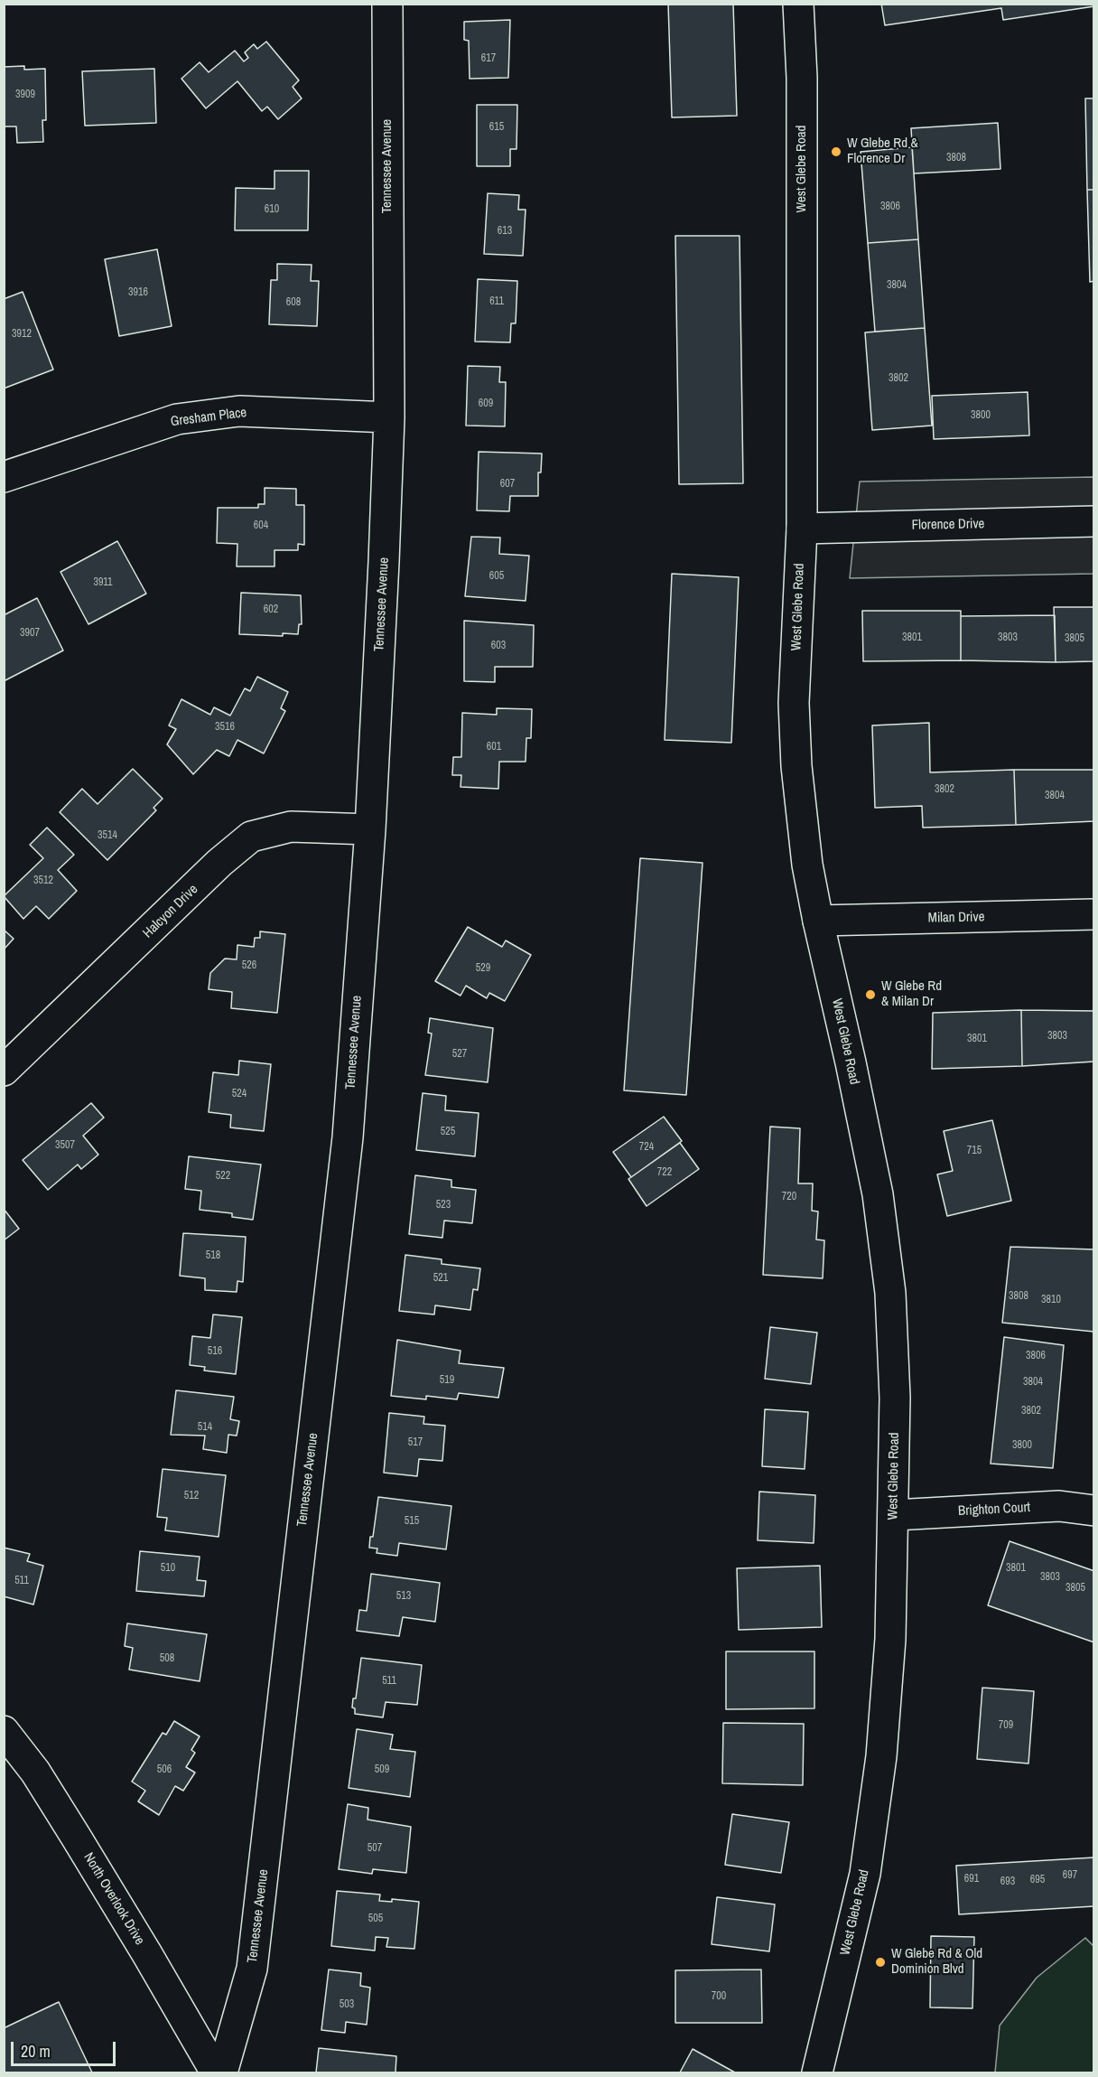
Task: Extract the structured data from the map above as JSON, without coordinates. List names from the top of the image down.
{
  "streets": {
    "street": [
      "Tennessee Avenue",
      "West Glebe Road",
      "Gresham Place",
      "Florence Drive",
      "Halcyon Drive",
      "Milan Drive",
      "Brighton Court",
      "North Overlook Drive"
    ]
  },
  "crossings": [
    ["Tennessee Avenue", "Gresham Place"],
    ["Tennessee Avenue", "Halcyon Drive"],
    ["West Glebe Road", "Florence Drive"],
    ["West Glebe Road", "Milan Drive"],
    ["West Glebe Road", "Brighton Court"]
  ],
  "places": ["W Glebe Rd & Florence Dr", "W Glebe Rd & Milan Dr", "W Glebe Rd & Old Dominion Blvd"],
  "house_numbers": [
    "617",
    "3909",
    "615",
    "3808",
    "3806",
    "610",
    "613",
    "3804",
    "3916",
    "611",
    "608",
    "3912",
    "3802",
    "609",
    "3800",
    "607",
    "604",
    "605",
    "3911",
    "602",
    "3907",
    "3801",
    "3803",
    "3805",
    "603",
    "3516",
    "601",
    "3802",
    "3804",
    "3514",
    "3512",
    "526",
    "529",
    "3803",
    "3801",
    "527",
    "524",
    "525",
    "3507",
    "724",
    "715",
    "722",
    "522",
    "720",
    "523",
    "518",
    "521",
    "3808",
    "3810",
    "516",
    "3806",
    "519",
    "3804",
    "3802",
    "514",
    "517",
    "3800",
    "512",
    "515",
    "510",
    "3801",
    "3803",
    "511",
    "3805",
    "513",
    "508",
    "511",
    "709",
    "506",
    "509",
    "507",
    "697",
    "691",
    "695",
    "693",
    "505",
    "700",
    "503"
  ],
  "scale_bar": "20 m"
}
